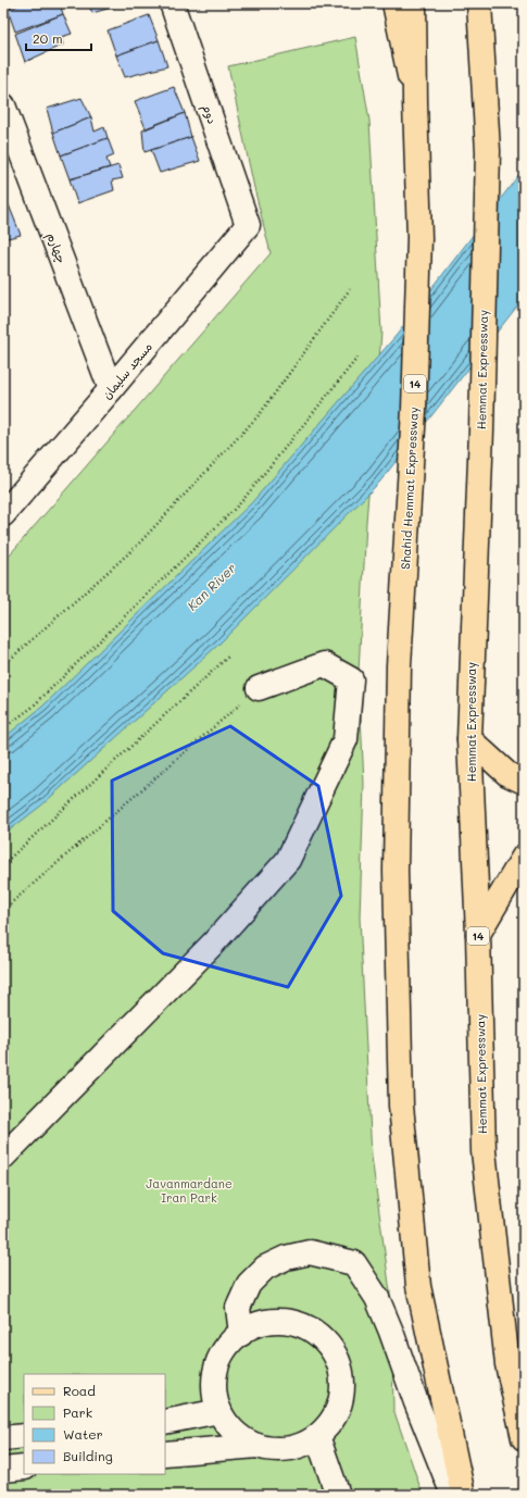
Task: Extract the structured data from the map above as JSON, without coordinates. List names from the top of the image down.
{
  "streets": {
    "main road": ["Hemmat Expressway", "14", "Shahid Hemmat Expressway"],
    "street": ["دوم", "چهارم", "مسجد سلیمان"]
  },
  "crossings": [
    ["دوم", "مسجد سلیمان"],
    ["چهارم", "مسجد سلیمان"],
    ["14", "Shahid Hemmat Expressway"]
  ],
  "water": ["Kan River"],
  "parks": ["Javanmardane Iran Park"],
  "legend": [
    "Road",
    "Park",
    "Water",
    "Building"
  ],
  "scale_bar": "20 m"
}
